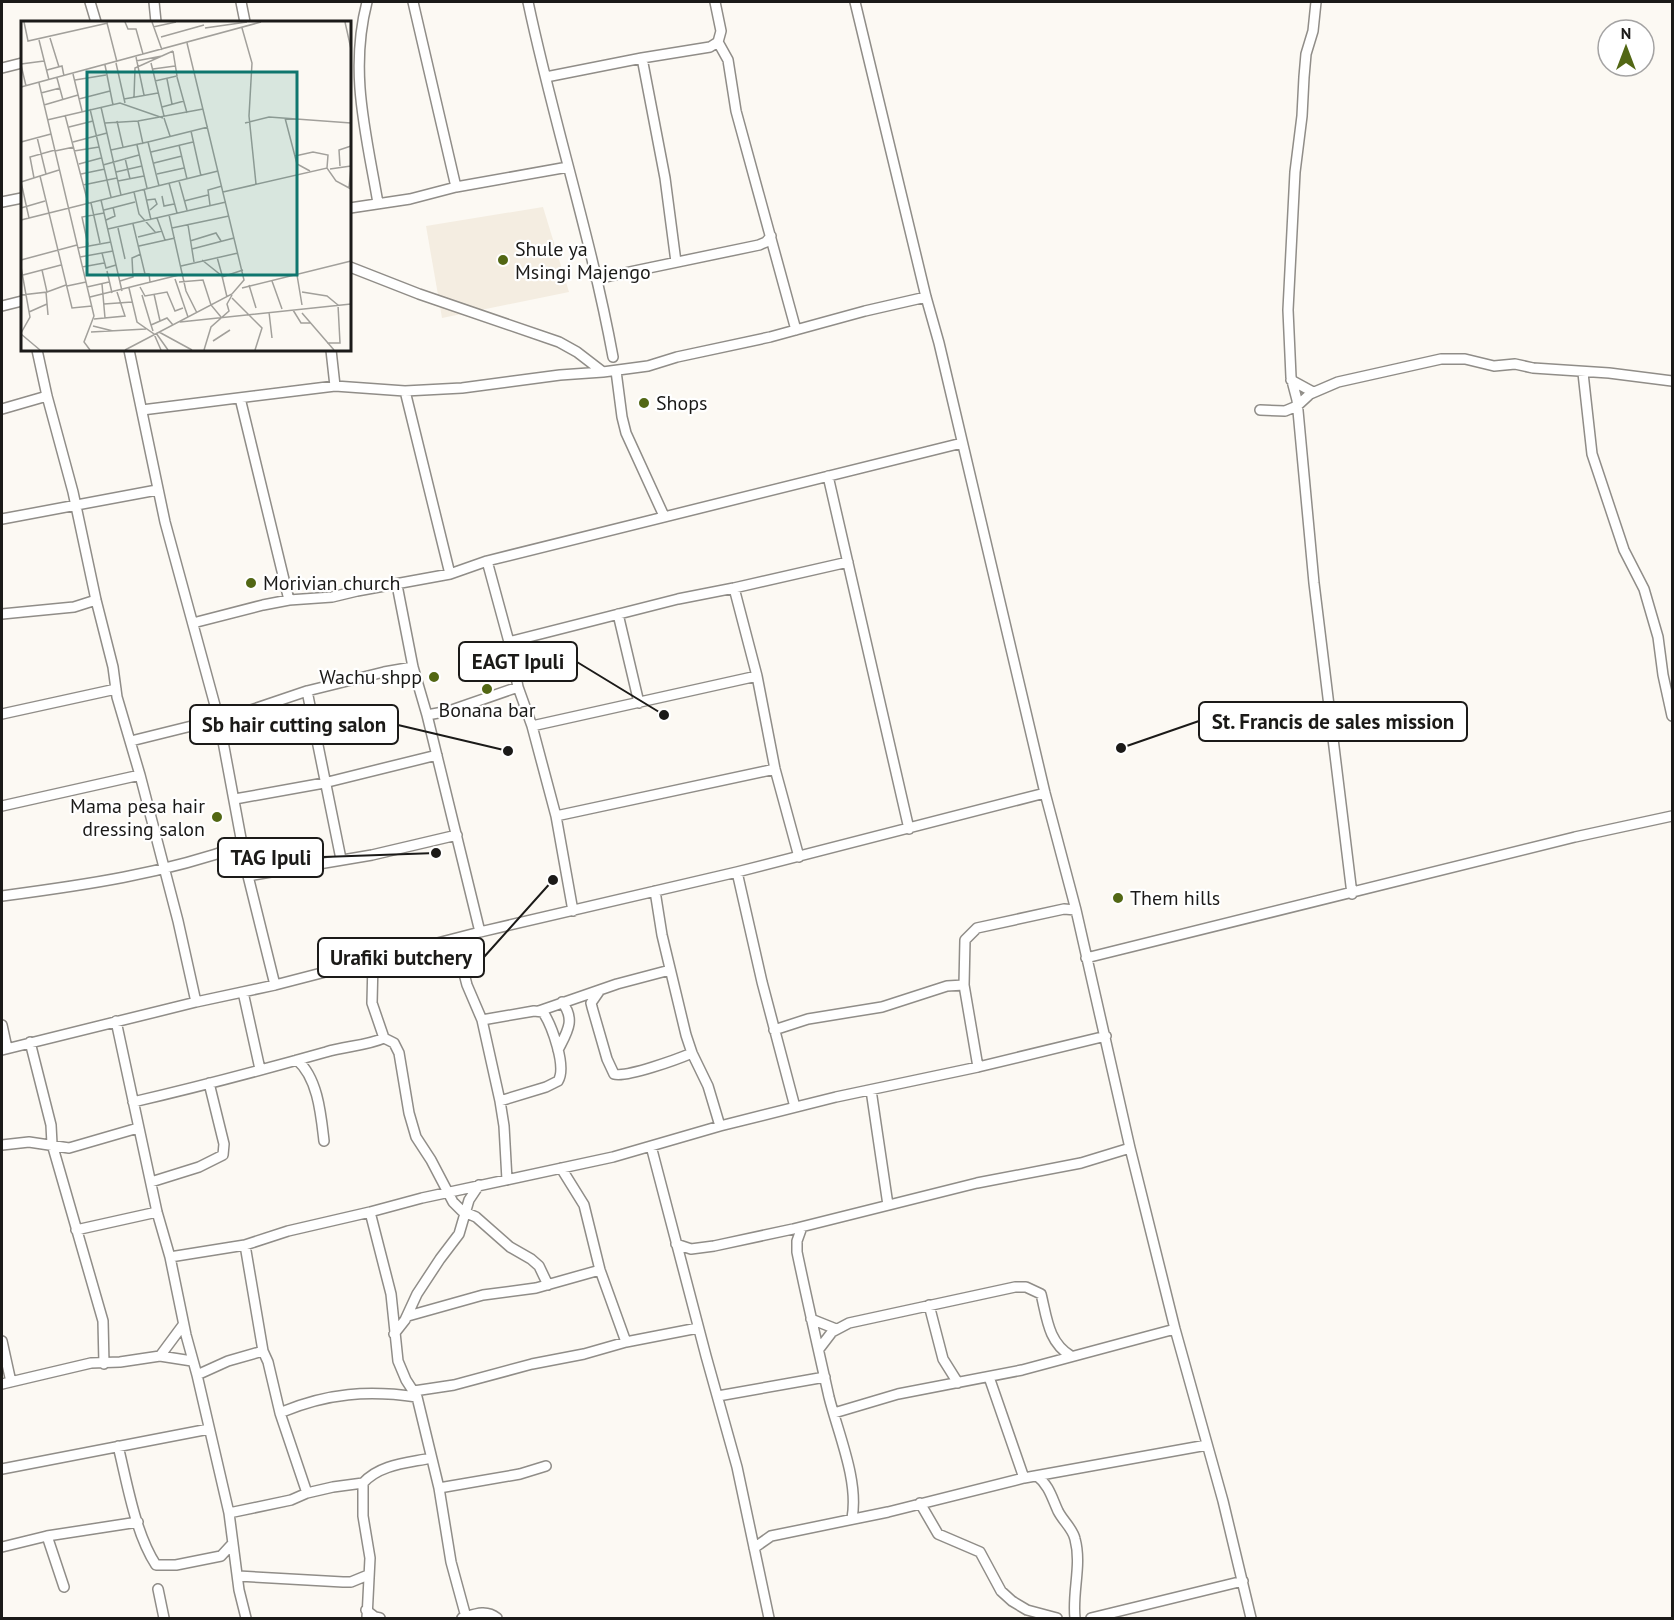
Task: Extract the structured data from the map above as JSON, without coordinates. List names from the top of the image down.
{
  "places": [
    "Shule ya Msingi Majengo",
    "Shops",
    "Morivian church",
    "Wachu shpp",
    "Bonana bar",
    "EAGT Ipuli",
    "St. Francis de sales mission",
    "Sb hair cutting salon",
    "Mama pesa hair dressing salon",
    "TAG Ipuli",
    "Urafiki butchery",
    "Them hills"
  ],
  "north": "top"
}
